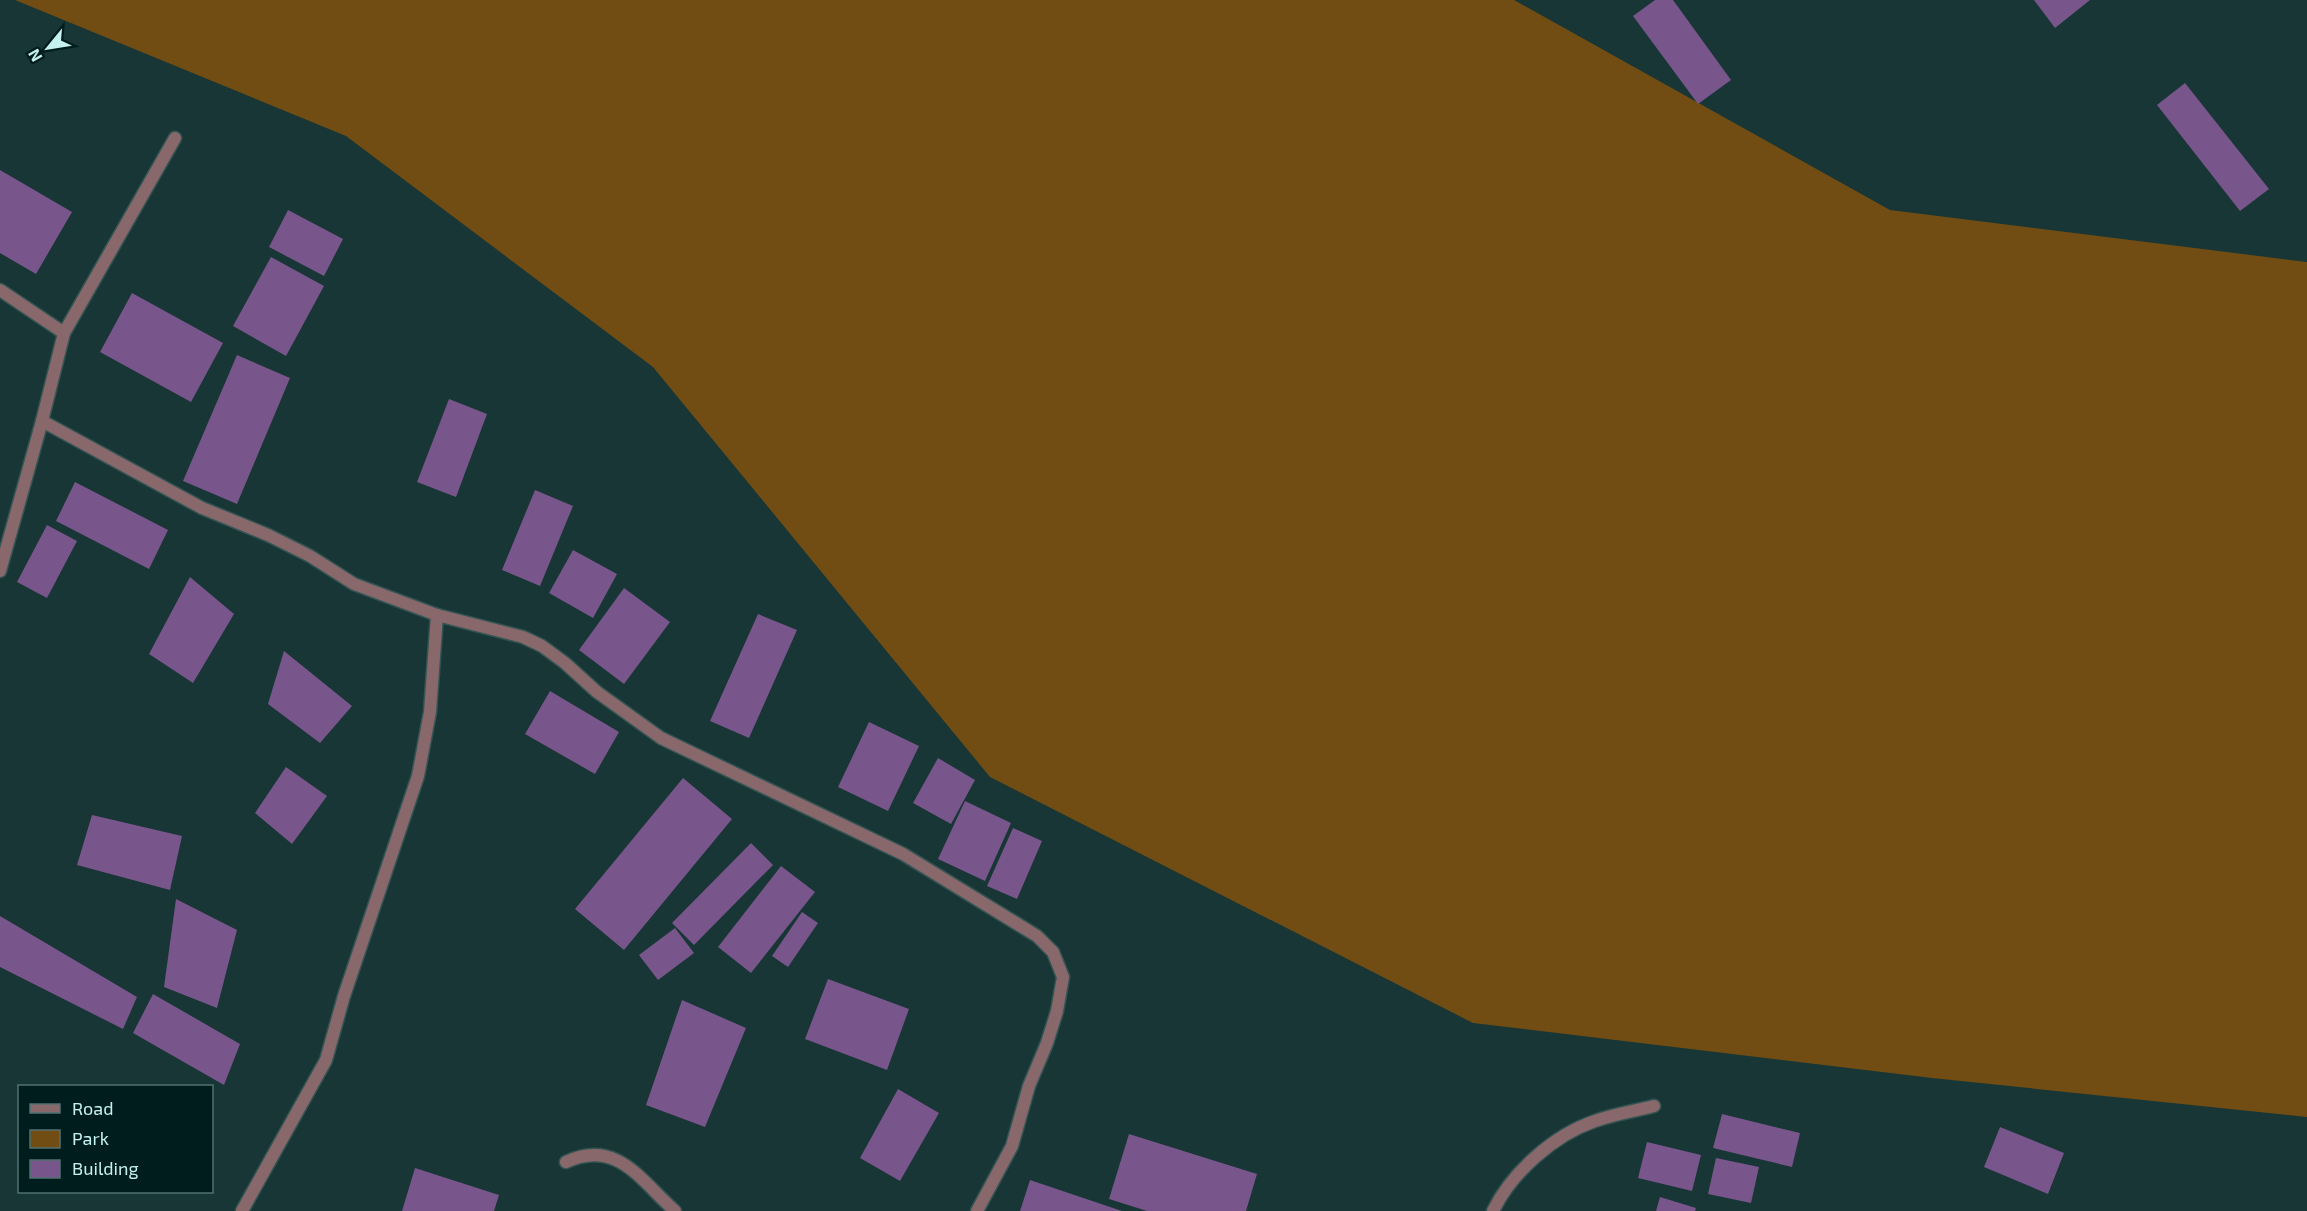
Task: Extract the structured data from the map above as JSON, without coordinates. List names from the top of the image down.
{
  "legend": ["Road", "Park", "Building"],
  "north": "bottom left"
}
